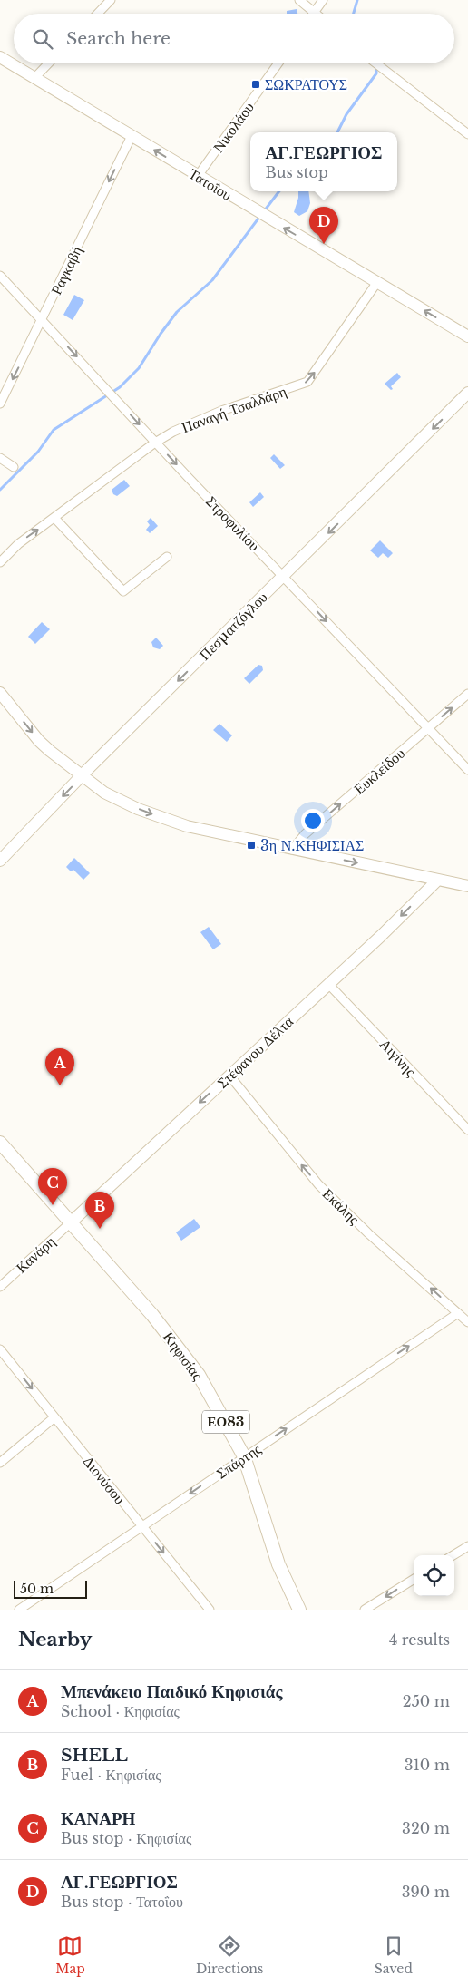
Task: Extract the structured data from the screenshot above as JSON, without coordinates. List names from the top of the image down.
{
  "streets": {
    "main road": ["Κηφισίας", "ΕΟ83"],
    "street": [
      "Νικολάου",
      "Τατοΐου",
      "Ραγκαβή",
      "Παναγή Τσαλδάρη",
      "Στροφυλίου",
      "Πεσματζόγλου",
      "Ευκλείδου",
      "Στέφανου Δέλτα",
      "Αιγίνης",
      "Εκάλης",
      "Κανάρη",
      "Σπάρτης",
      "Διονύσου"
    ]
  },
  "crossings": [
    ["Νικολάου", "Τατοΐου"],
    ["Τατοΐου", "Ραγκαβή"],
    ["Τατοΐου", "Παναγή Τσαλδάρη"],
    ["Ραγκαβή", "Στροφυλίου"],
    ["Παναγή Τσαλδάρη", "Στροφυλίου"],
    ["Στροφυλίου", "Πεσματζόγλου"],
    ["Στροφυλίου", "Ευκλείδου"],
    ["Στέφανου Δέλτα", "Αιγίνης"],
    ["Στέφανου Δέλτα", "Εκάλης"],
    ["Στέφανου Δέλτα", "Κανάρη"],
    ["Στέφανου Δέλτα", "Κηφισίας"],
    ["Εκάλης", "Σπάρτης"],
    ["Κανάρη", "Κηφισίας"],
    ["Κηφισίας", "Σπάρτης"],
    ["Σπάρτης", "Διονύσου"]
  ],
  "one_way": [
    "Τατοΐου",
    "Ραγκαβή",
    "Παναγή Τσαλδάρη",
    "Στροφυλίου",
    "Πεσματζόγλου",
    "Ευκλείδου",
    "Στέφανου Δέλτα",
    "Εκάλης",
    "Διονύσου"
  ],
  "places": {
    "transit": ["ΣΩΚΡΑΤΟΥΣ", "3η Ν.ΚΗΦΙΣΙΑΣ"]
  },
  "scale_bar": "50 m",
  "page": {
    "search": "Search here",
    "popup": ["ΑΓ.ΓΕΩΡΓΙΟΣ", "Bus stop"],
    "pins": [
      "D",
      "A",
      "C",
      "B"
    ],
    "scale": "50 m",
    "heading": ["Nearby", "4 results"],
    "list": [
      {
        "mark": "A",
        "name": "Μπενάκειο Παιδικό Κηφισιάς",
        "note": "School · Κηφισίας",
        "value": "250 m"
      },
      {
        "mark": "B",
        "name": "SHELL",
        "note": "Fuel · Κηφισίας",
        "value": "310 m"
      },
      {
        "mark": "C",
        "name": "ΚΑΝΑΡΗ",
        "note": "Bus stop · Κηφισίας",
        "value": "320 m"
      },
      {
        "mark": "D",
        "name": "ΑΓ.ΓΕΩΡΓΙΟΣ",
        "note": "Bus stop · Τατοΐου",
        "value": "390 m"
      }
    ],
    "nav": ["Map", "Directions", "Saved"]
  }
}
